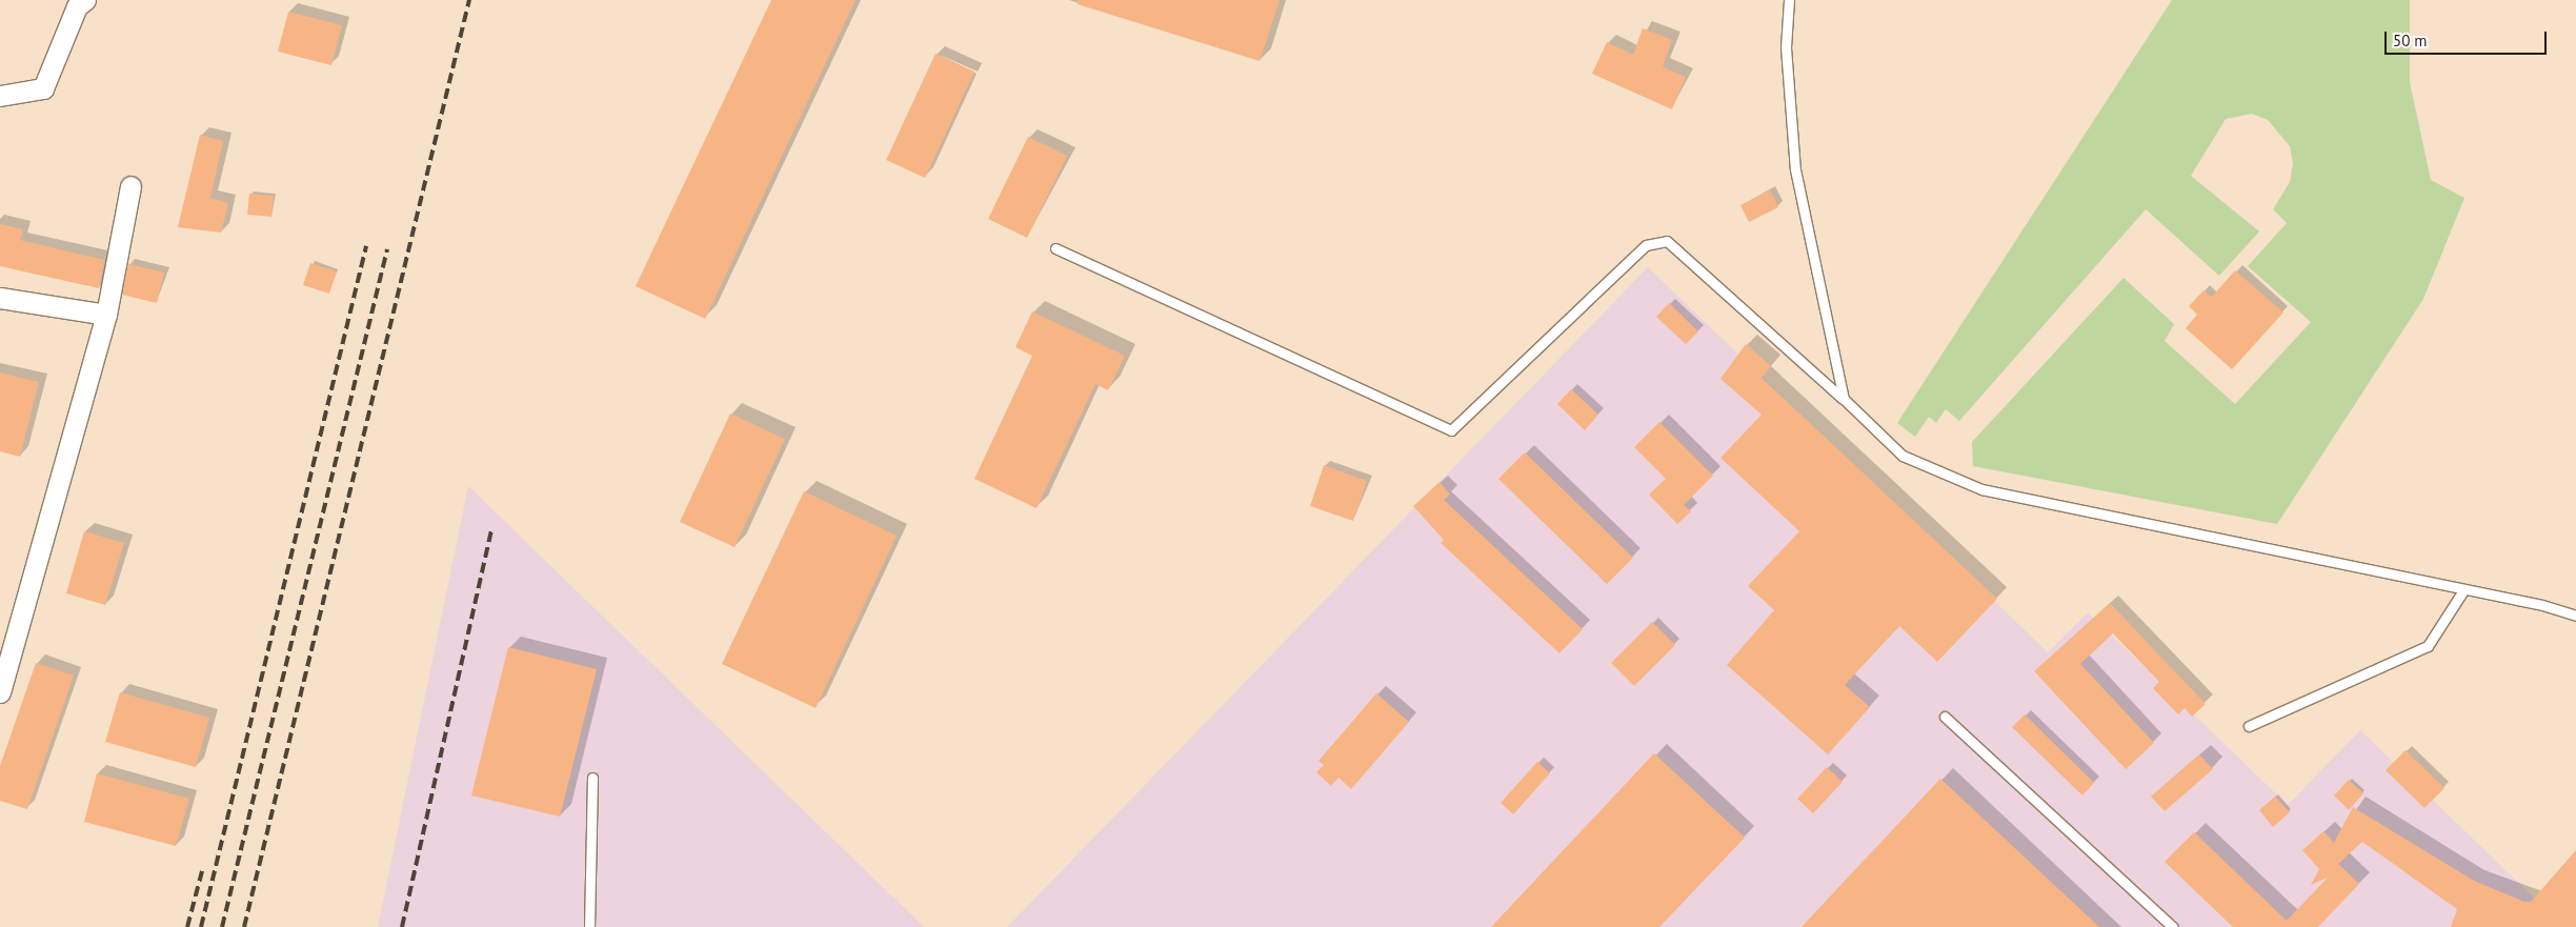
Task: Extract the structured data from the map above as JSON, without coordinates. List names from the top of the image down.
{
  "scale_bar": "50 m"
}
